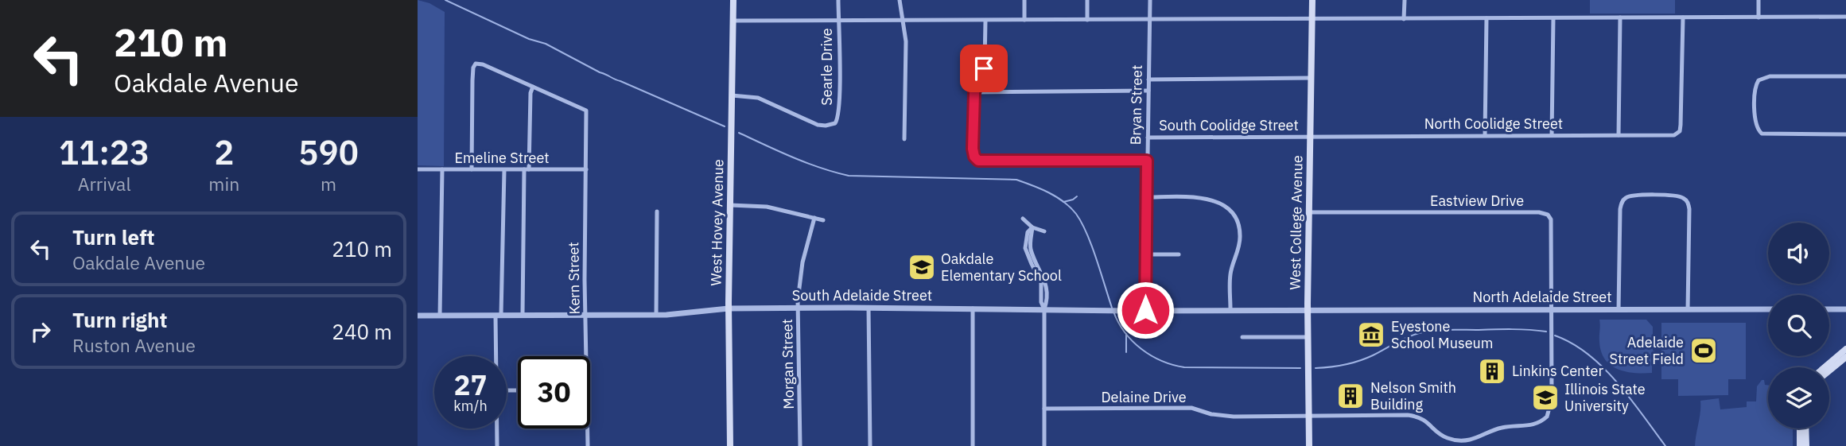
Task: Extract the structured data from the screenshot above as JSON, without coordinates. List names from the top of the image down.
{
  "streets": {
    "main road": ["West Hovey Avenue", "West College Avenue"],
    "street": [
      "Searle Drive",
      "Bryan Street",
      "North Coolidge Street",
      "South Coolidge Street",
      "Emeline Street",
      "Eastview Drive",
      "Kern Street",
      "South Adelaide Street",
      "North Adelaide Street",
      "Morgan Street",
      "Delaine Drive"
    ]
  },
  "crossings": [
    ["Searle Drive", "West Hovey Avenue"],
    ["Bryan Street", "South Coolidge Street"],
    ["Bryan Street", "South Adelaide Street"],
    ["North Coolidge Street", "South Coolidge Street"],
    ["North Coolidge Street", "West College Avenue"],
    ["South Coolidge Street", "West College Avenue"],
    ["Emeline Street", "Kern Street"],
    ["Eastview Drive", "West College Avenue"],
    ["Eastview Drive", "North Adelaide Street"],
    ["Eastview Drive", "Delaine Drive"],
    ["West Hovey Avenue", "South Adelaide Street"],
    ["West College Avenue", "South Adelaide Street"],
    ["West College Avenue", "North Adelaide Street"],
    ["West College Avenue", "Delaine Drive"],
    ["Kern Street", "South Adelaide Street"],
    ["South Adelaide Street", "North Adelaide Street"],
    ["South Adelaide Street", "Morgan Street"],
    ["North Adelaide Street", "Delaine Drive"]
  ],
  "places": {
    "school or university": ["Oakdale Elementary School", "Illinois State University"],
    "museum": ["Eyestone School Museum"],
    "sports": ["Adelaide Street Field"],
    "building": ["Linkins Center", "Nelson Smith Building"]
  },
  "page": {
    "turn": ["210 m", "Oakdale Avenue"],
    "eta": [
      "11:23",
      "Arrival",
      "2",
      "min",
      "590",
      "m"
    ],
    "list": [
      {
        "name": "Turn left",
        "note": "Oakdale Avenue",
        "value": "210 m"
      },
      {
        "name": "Turn right",
        "note": "Ruston Avenue",
        "value": "240 m"
      }
    ],
    "speed": "27 km/h",
    "limit": "30"
  }
}
